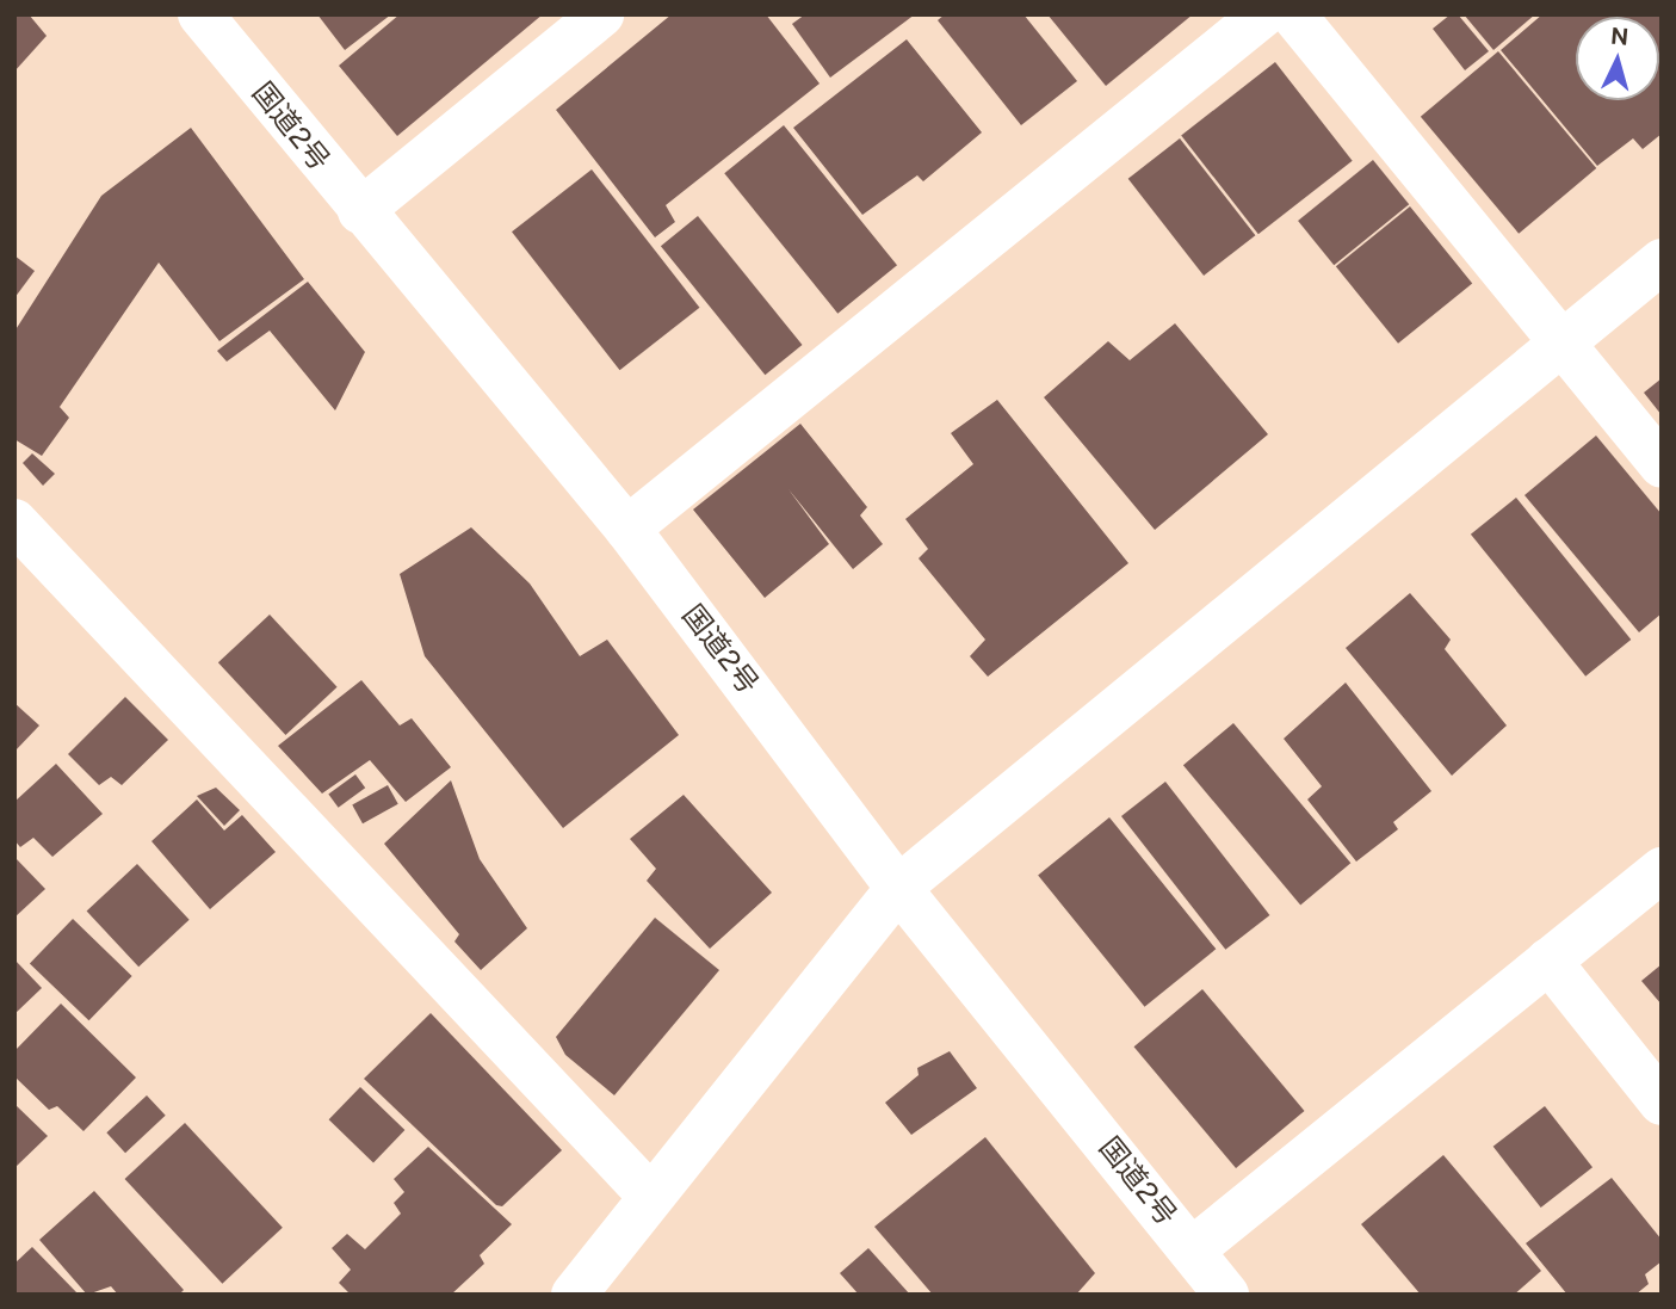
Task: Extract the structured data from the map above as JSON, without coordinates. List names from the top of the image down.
{
  "streets": {
    "main road": ["国道2号"]
  },
  "north": "top"
}
